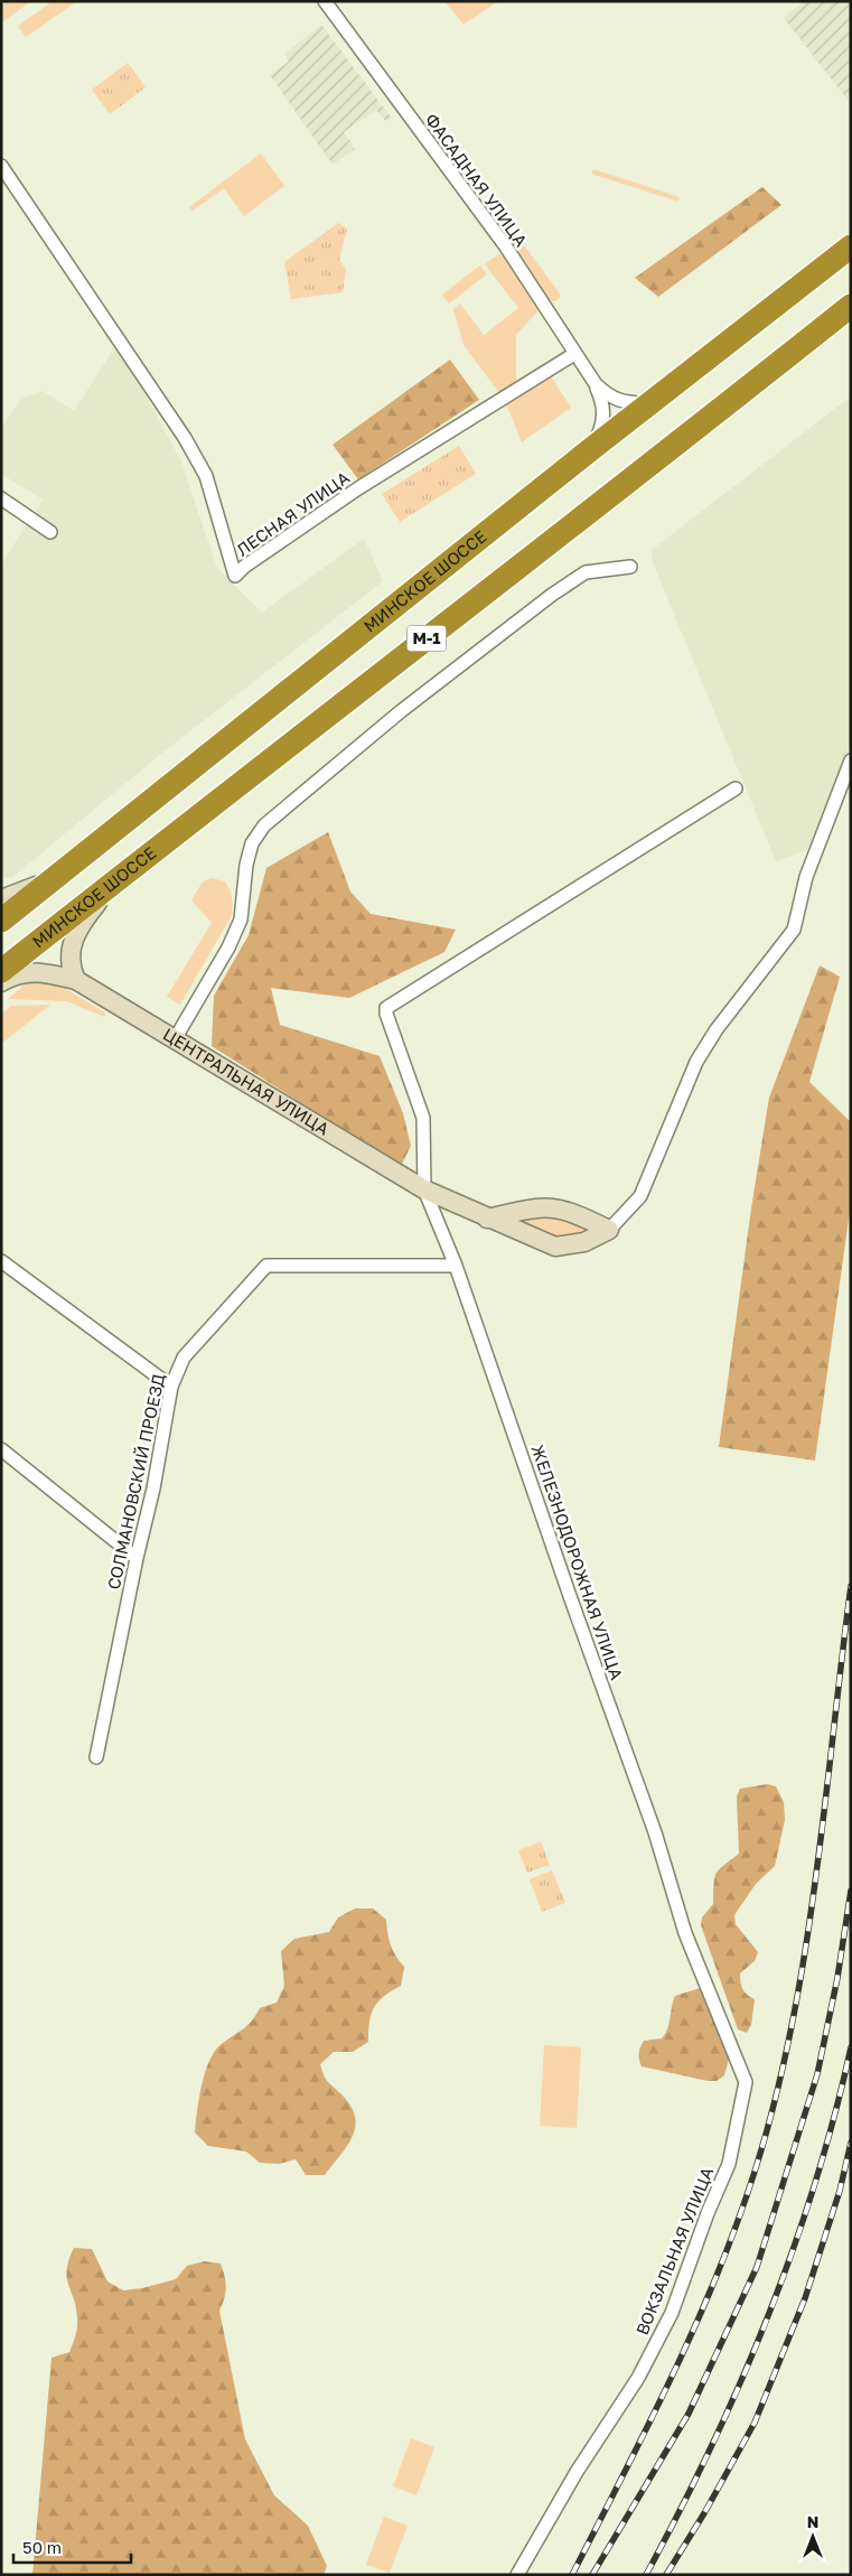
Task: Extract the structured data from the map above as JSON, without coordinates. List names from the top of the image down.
{
  "streets": {
    "highway": ["МИНСКОЕ ШОССЕ", "М-1"],
    "street": [
      "ФАСАДНАЯ УЛИЦА",
      "ЛЕСНАЯ УЛИЦА",
      "ЦЕНТРАЛЬНАЯ УЛИЦА",
      "СОЛМАНОВСКИЙ ПРОЕЗД",
      "ЖЕЛЕЗНОДОРОЖНАЯ УЛИЦА",
      "ВОКЗАЛЬНАЯ УЛИЦА"
    ]
  },
  "crossings": [
    ["ФАСАДНАЯ УЛИЦА", "ЛЕСНАЯ УЛИЦА"],
    ["ФАСАДНАЯ УЛИЦА", "МИНСКОЕ ШОССЕ"],
    ["ЦЕНТРАЛЬНАЯ УЛИЦА", "ЖЕЛЕЗНОДОРОЖНАЯ УЛИЦА"],
    ["СОЛМАНОВСКИЙ ПРОЕЗД", "ЖЕЛЕЗНОДОРОЖНАЯ УЛИЦА"],
    ["ЖЕЛЕЗНОДОРОЖНАЯ УЛИЦА", "ВОКЗАЛЬНАЯ УЛИЦА"]
  ],
  "scale_bar": "50 m",
  "north": "top"
}
